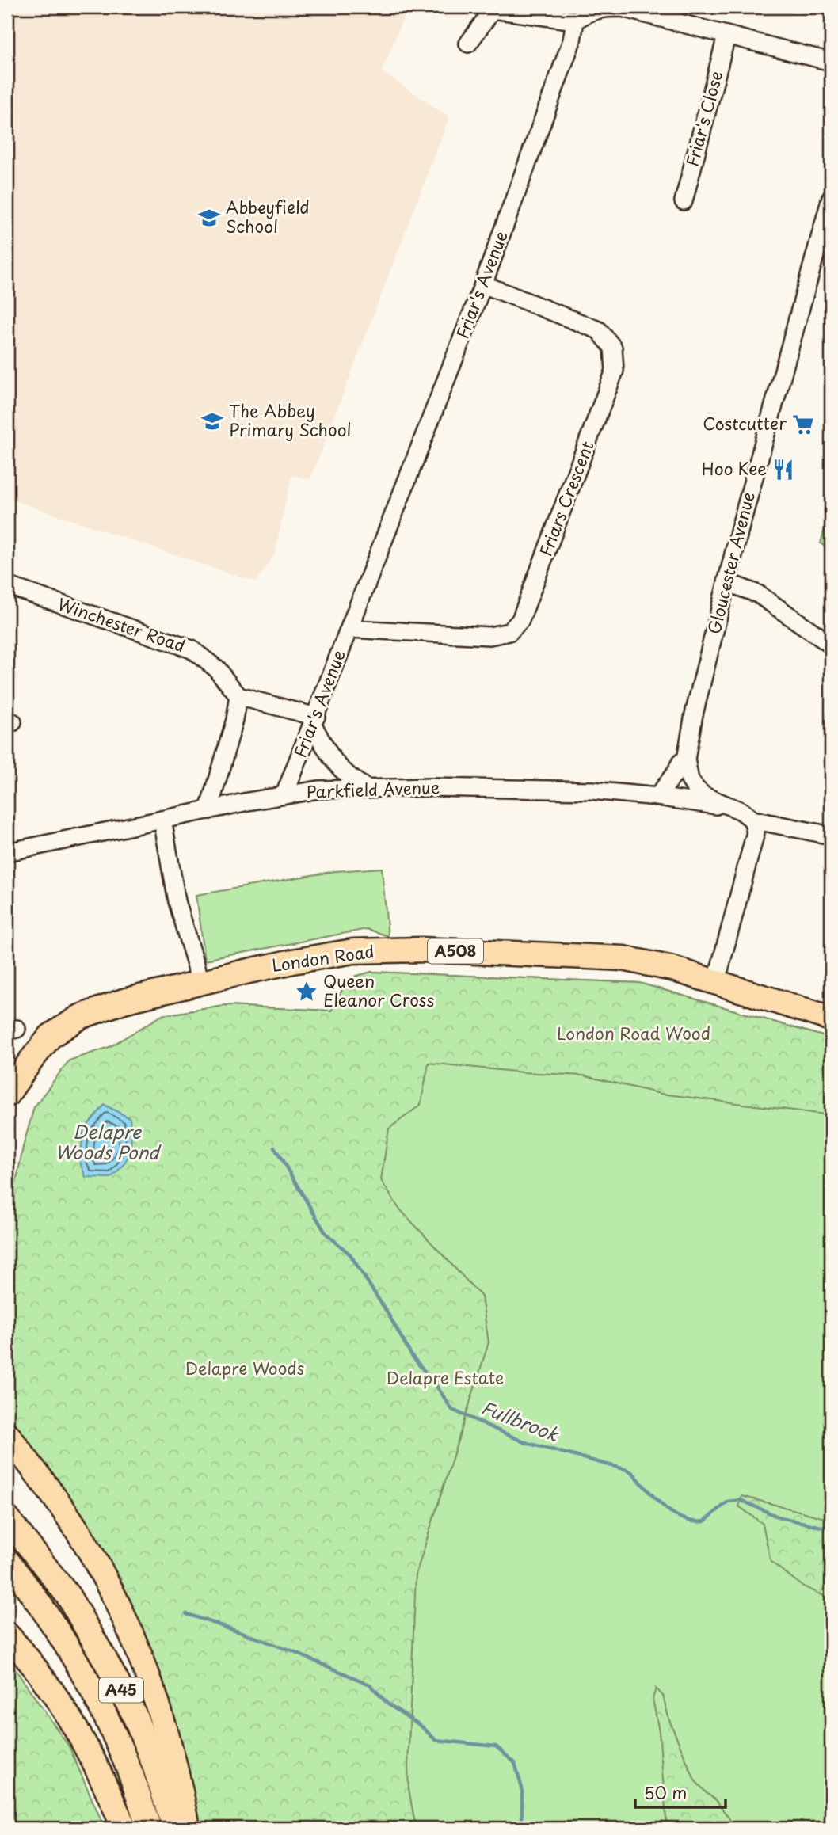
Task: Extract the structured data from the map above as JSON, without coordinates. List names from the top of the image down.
{
  "streets": {
    "highway": ["A508", "London Road", "A45"],
    "street": [
      "Friar's Close",
      "Friar's Avenue",
      "Friars Crescent",
      "Gloucester Avenue",
      "Winchester Road",
      "Parkfield Avenue"
    ]
  },
  "crossings": [
    ["Friar's Avenue", "Friars Crescent"],
    ["Friar's Avenue", "Parkfield Avenue"],
    ["Gloucester Avenue", "Parkfield Avenue"]
  ],
  "water": ["Delapre Woods Pond", "Fullbrook"],
  "parks": ["London Road Wood", "Delapre Woods", "Delapre Estate"],
  "places": {
    "school or university": ["Abbeyfield School", "The Abbey Primary School"],
    "supermarket": ["Costcutter"],
    "restaurant": ["Hoo Kee"],
    "place": ["Queen Eleanor Cross"]
  },
  "scale_bar": "50 m"
}
